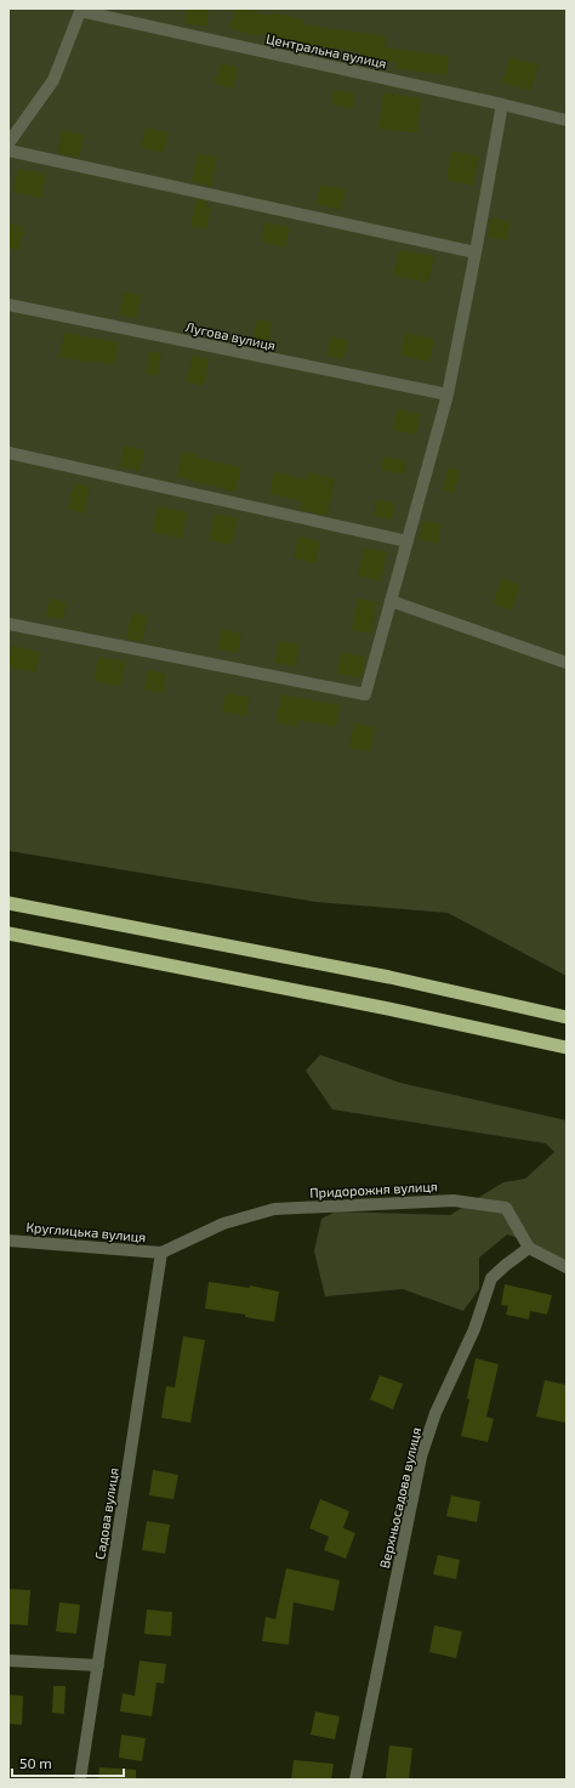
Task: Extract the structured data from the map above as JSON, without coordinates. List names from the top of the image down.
{
  "streets": {
    "street": [
      "Центральна вулиця",
      "Лугова вулиця",
      "Придорожня вулиця",
      "Круглицька вулиця",
      "Верхньосадова вулиця",
      "Садова вулиця"
    ]
  },
  "crossings": [
    ["Придорожня вулиця", "Круглицька вулиця"],
    ["Придорожня вулиця", "Верхньосадова вулиця"],
    ["Придорожня вулиця", "Садова вулиця"],
    ["Круглицька вулиця", "Садова вулиця"]
  ],
  "scale_bar": "50 m"
}
